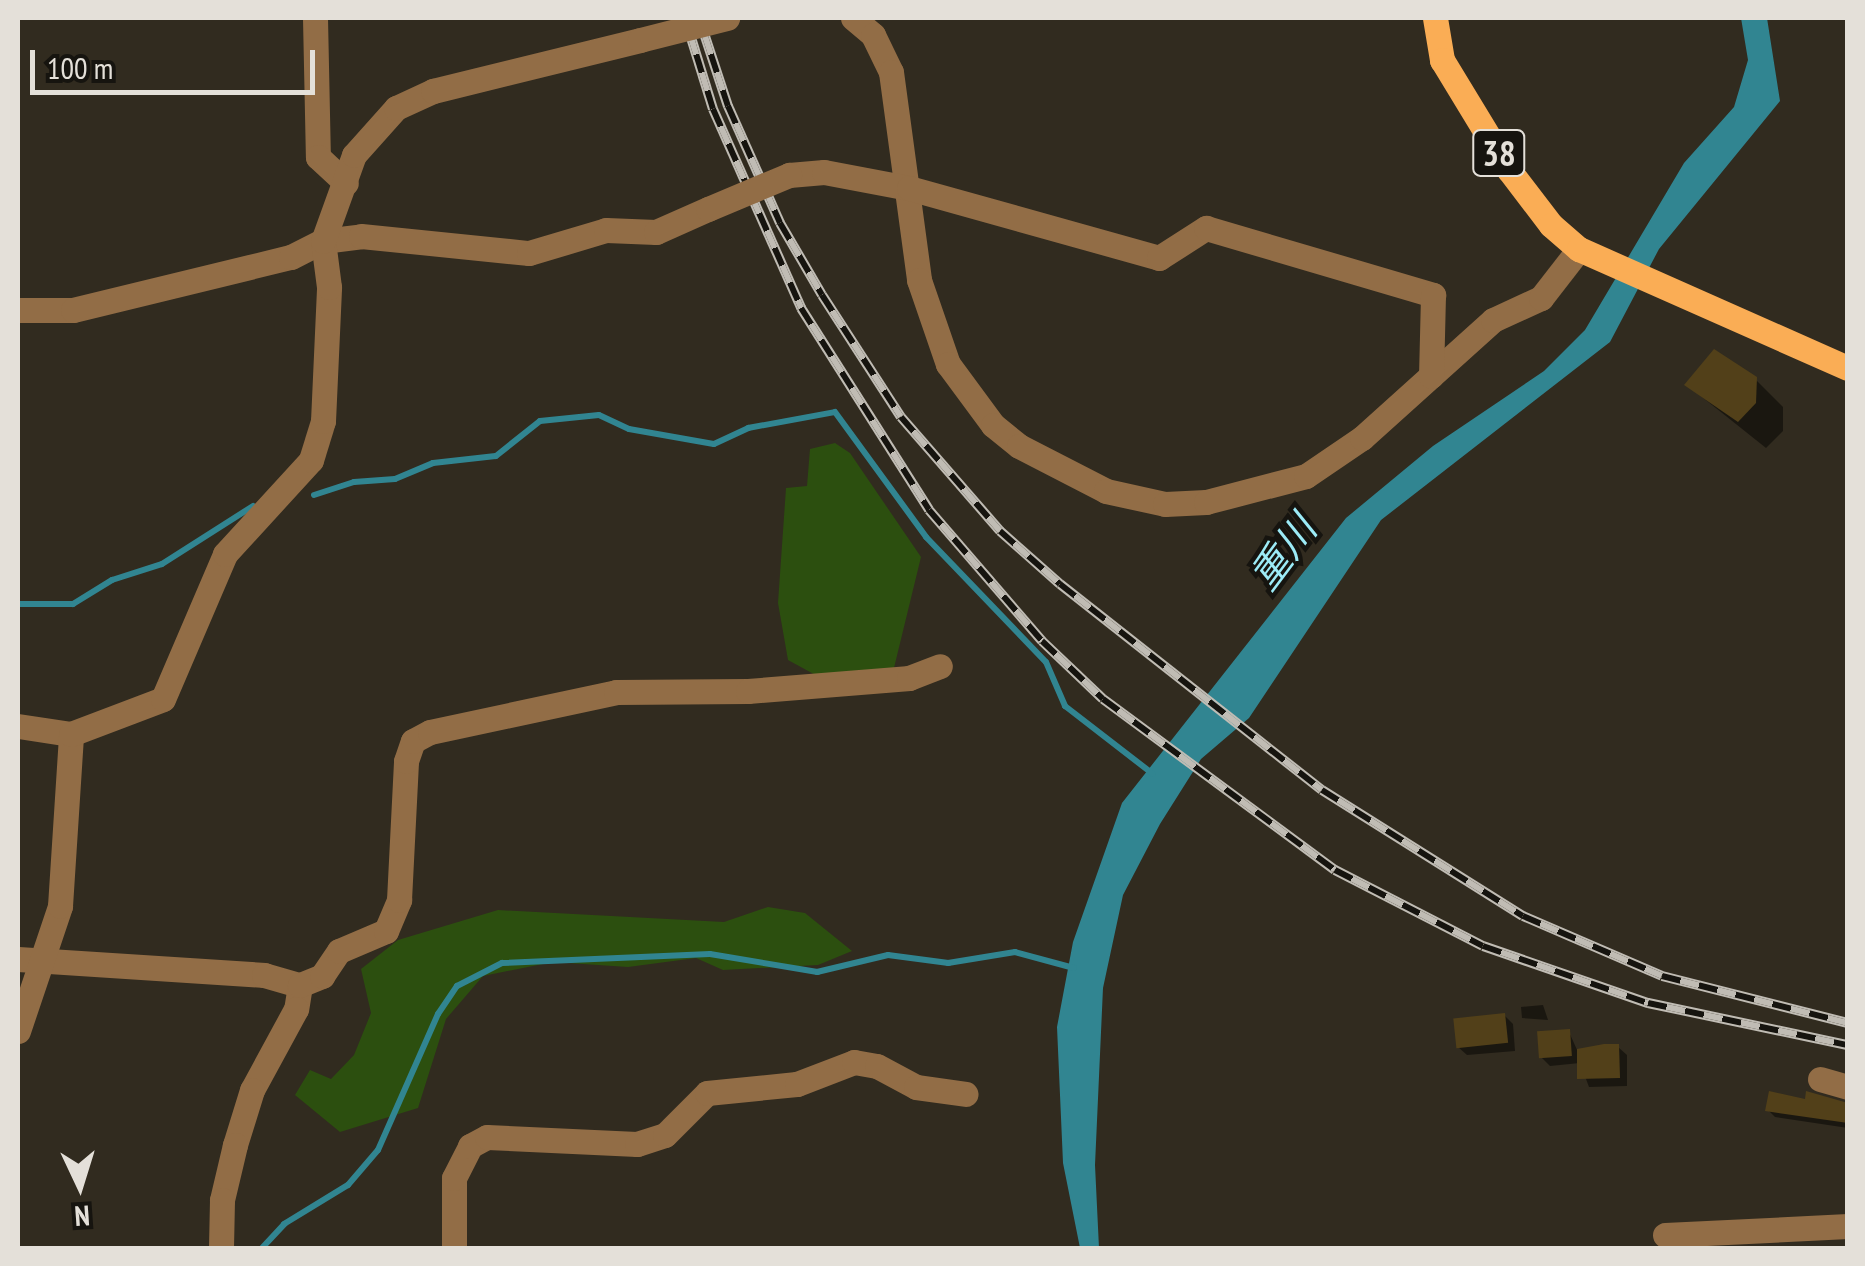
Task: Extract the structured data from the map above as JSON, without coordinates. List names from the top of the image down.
{
  "streets": {
    "main road": ["38"]
  },
  "water": ["重川"],
  "scale_bar": "100 m",
  "north": "bottom"
}
